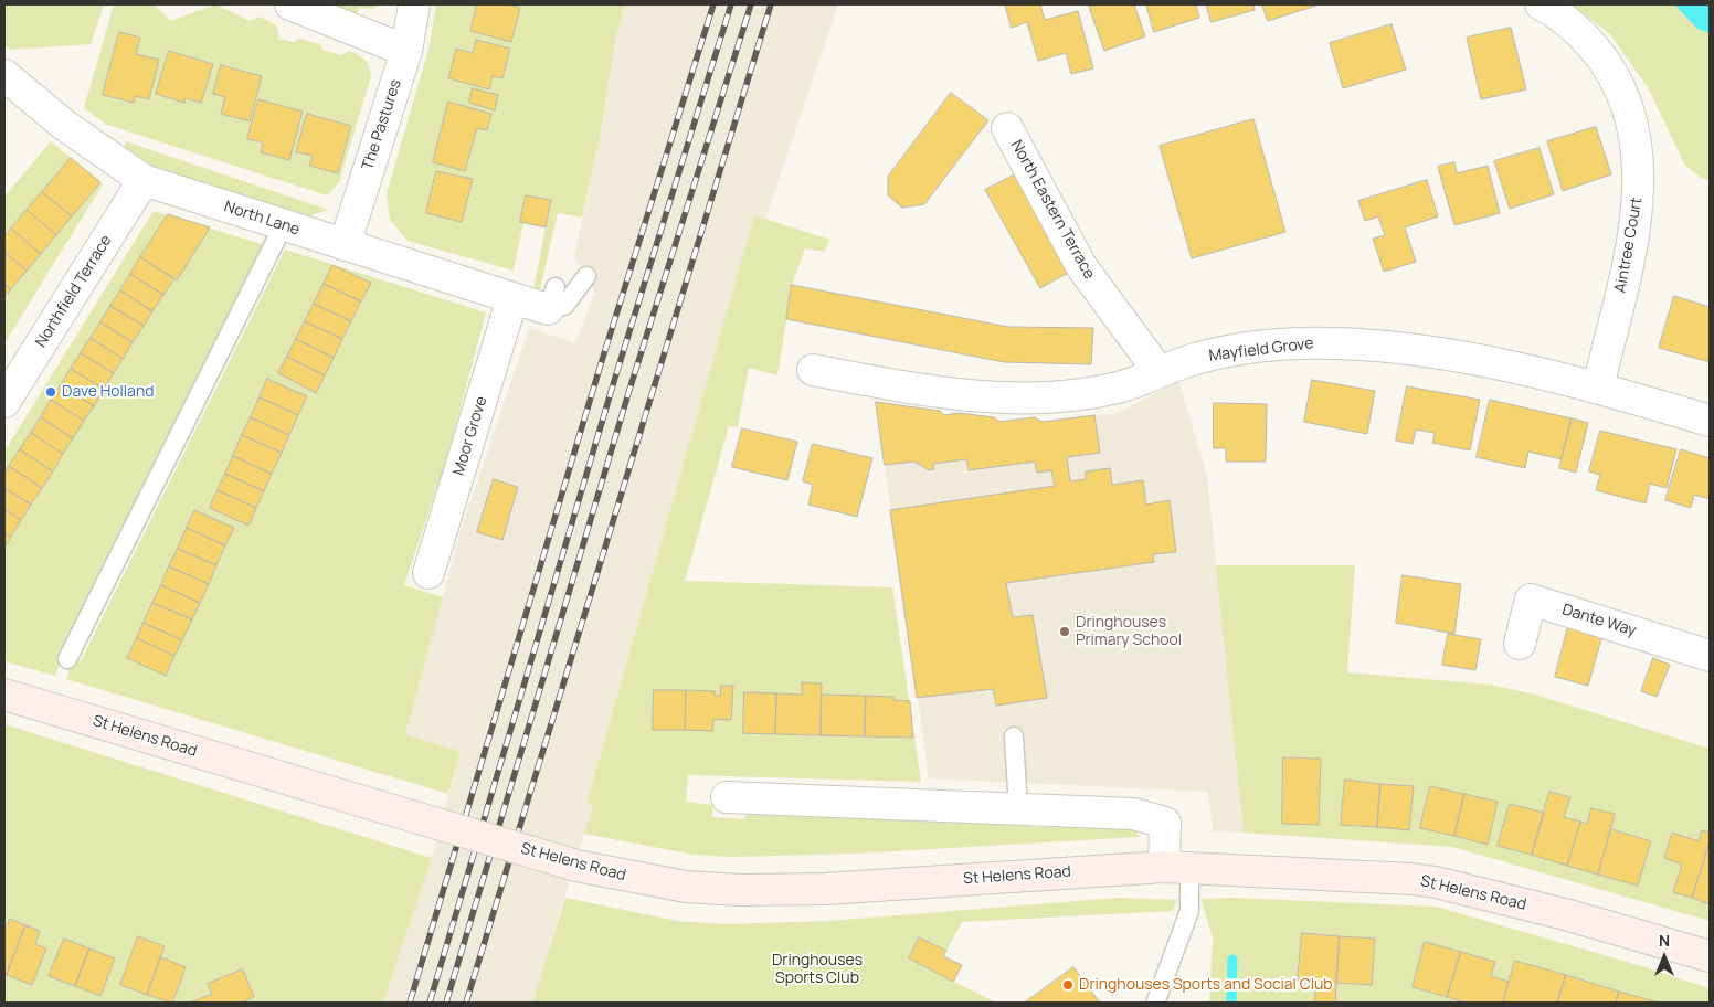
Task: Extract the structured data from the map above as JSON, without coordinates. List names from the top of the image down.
{
  "streets": {
    "street": [
      "The Pastures",
      "North Eastern Terrace",
      "North Lane",
      "Aintree Court",
      "Northfield Terrace",
      "Mayfield Grove",
      "Moor Grove",
      "Dante Way",
      "St Helens Road"
    ]
  },
  "crossings": [
    ["The Pastures", "North Lane"],
    ["North Eastern Terrace", "Mayfield Grove"],
    ["North Lane", "Northfield Terrace"],
    ["North Lane", "Moor Grove"],
    ["Aintree Court", "Mayfield Grove"]
  ],
  "parks": ["Dringhouses Sports Club"],
  "places": ["Dave Holland", "Dringhouses Primary School", "Dringhouses Sports and Social Club"],
  "north": "top"
}
